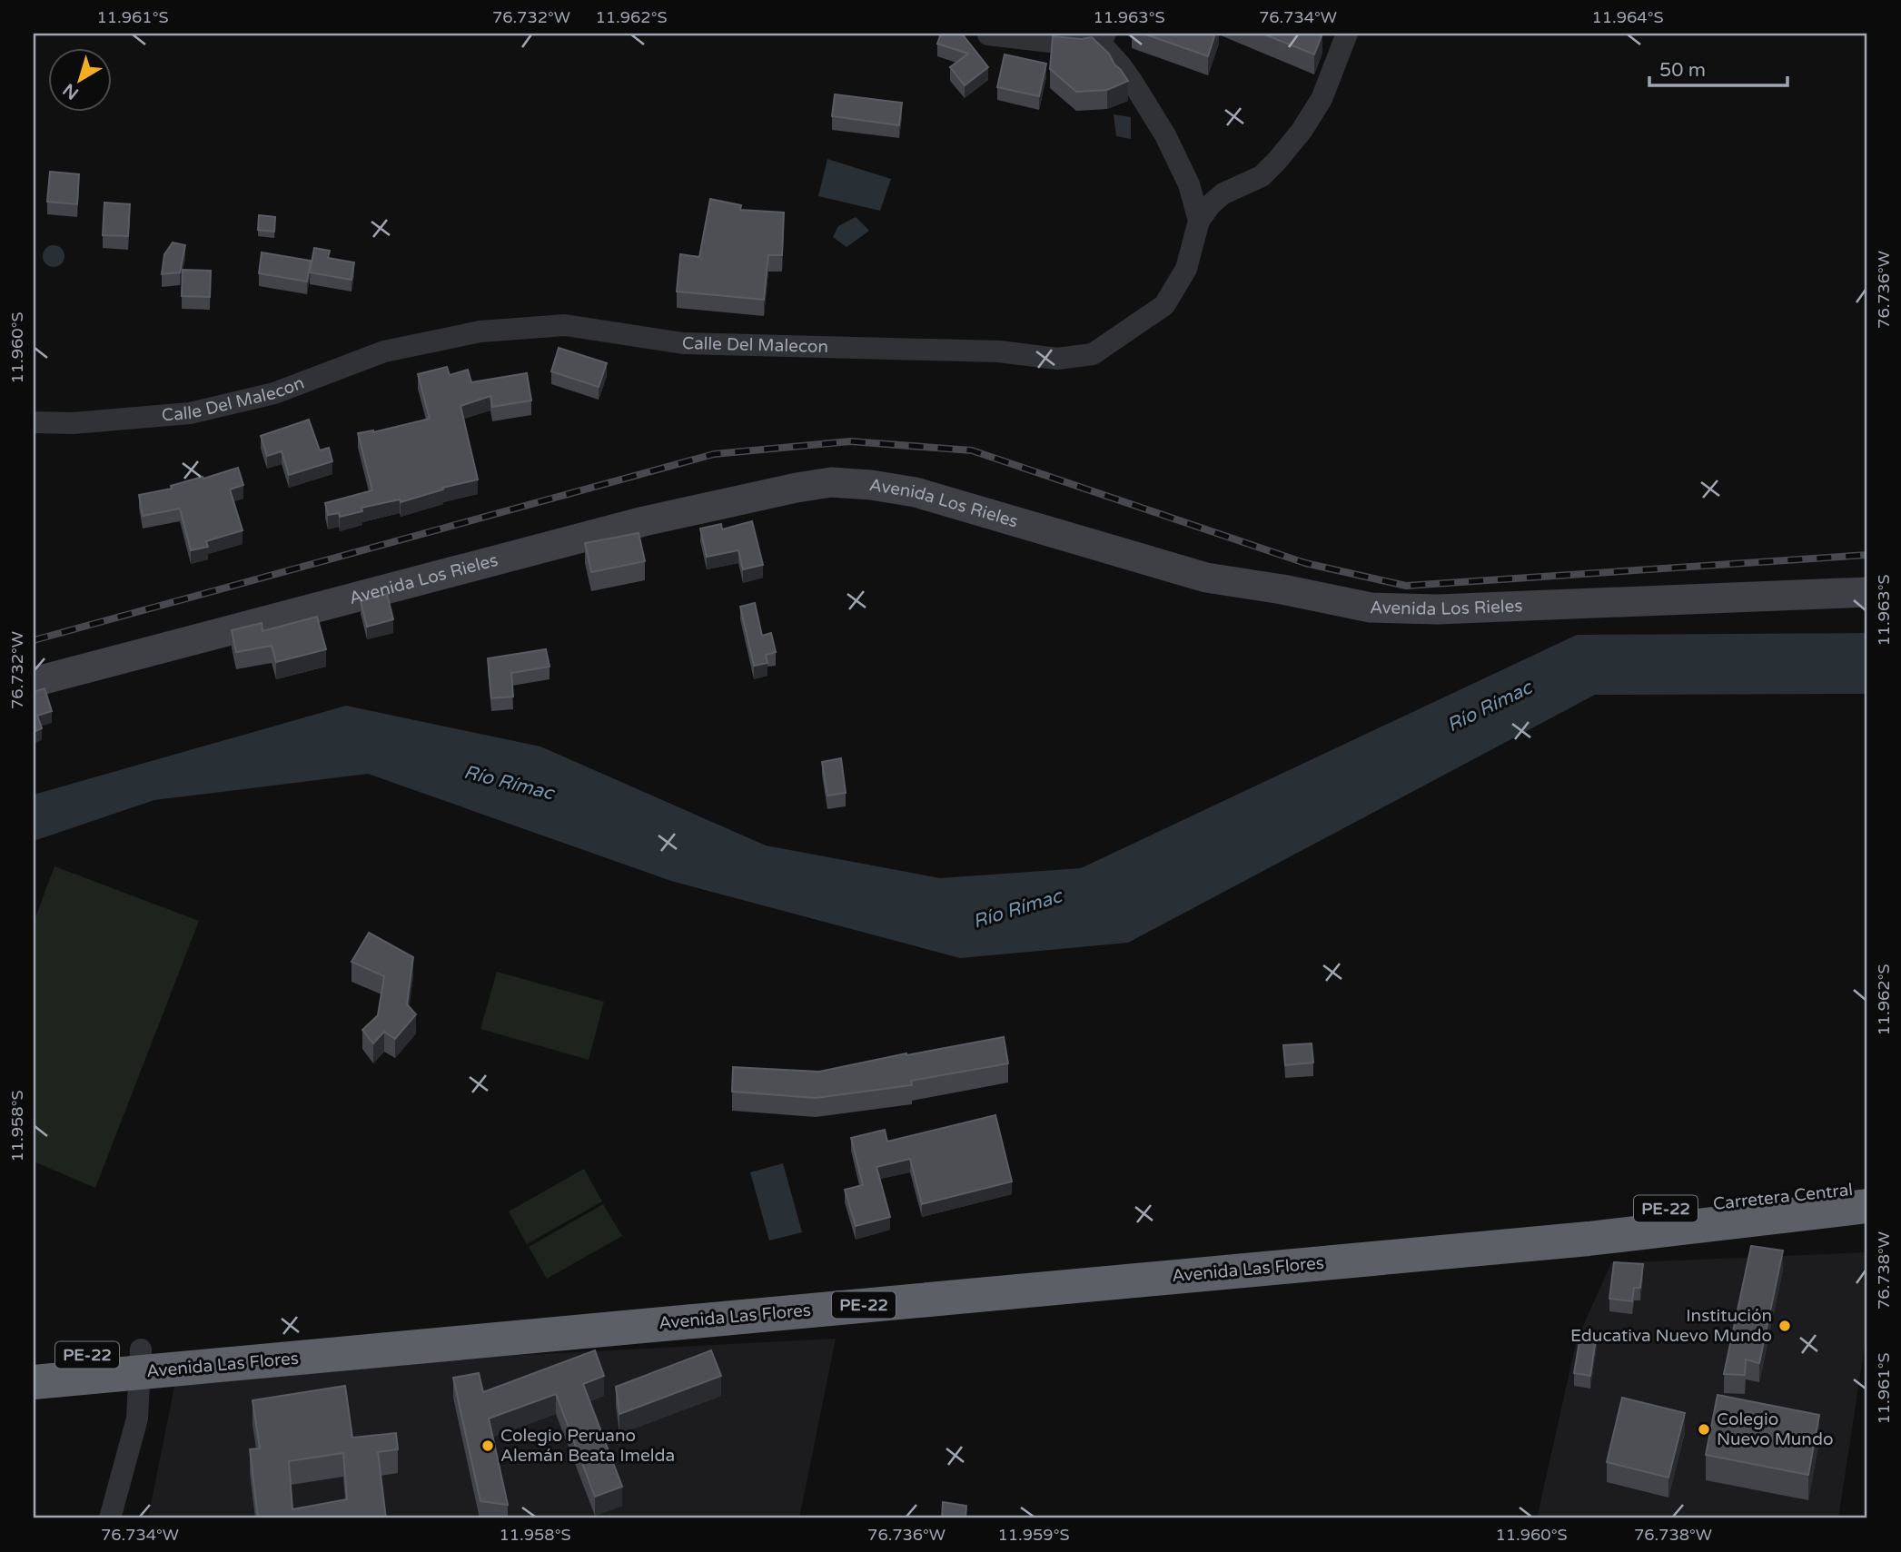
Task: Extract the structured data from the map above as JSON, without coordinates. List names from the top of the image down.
{
  "streets": {
    "highway": ["Carretera Central", "PE-22", "Avenida Las Flores"],
    "street": ["Calle Del Malecon", "Avenida Los Rieles"]
  },
  "crossings": [
    ["Carretera Central", "Avenida Las Flores"]
  ],
  "water": ["Río Rímac"],
  "places": ["Institución Educativa Nuevo Mundo", "Colegio Nuevo Mundo", "Colegio Peruano Alemán Beata Imelda"],
  "scale_bar": "50 m",
  "north": "bottom left",
  "coordinates": [
    "11.961°S",
    "76.732°W",
    "11.962°S",
    "11.963°S",
    "76.734°W",
    "11.964°S",
    "76.736°W",
    "11.960°S",
    "11.958°S",
    "76.738°W",
    "11.959°S"
  ]
}
